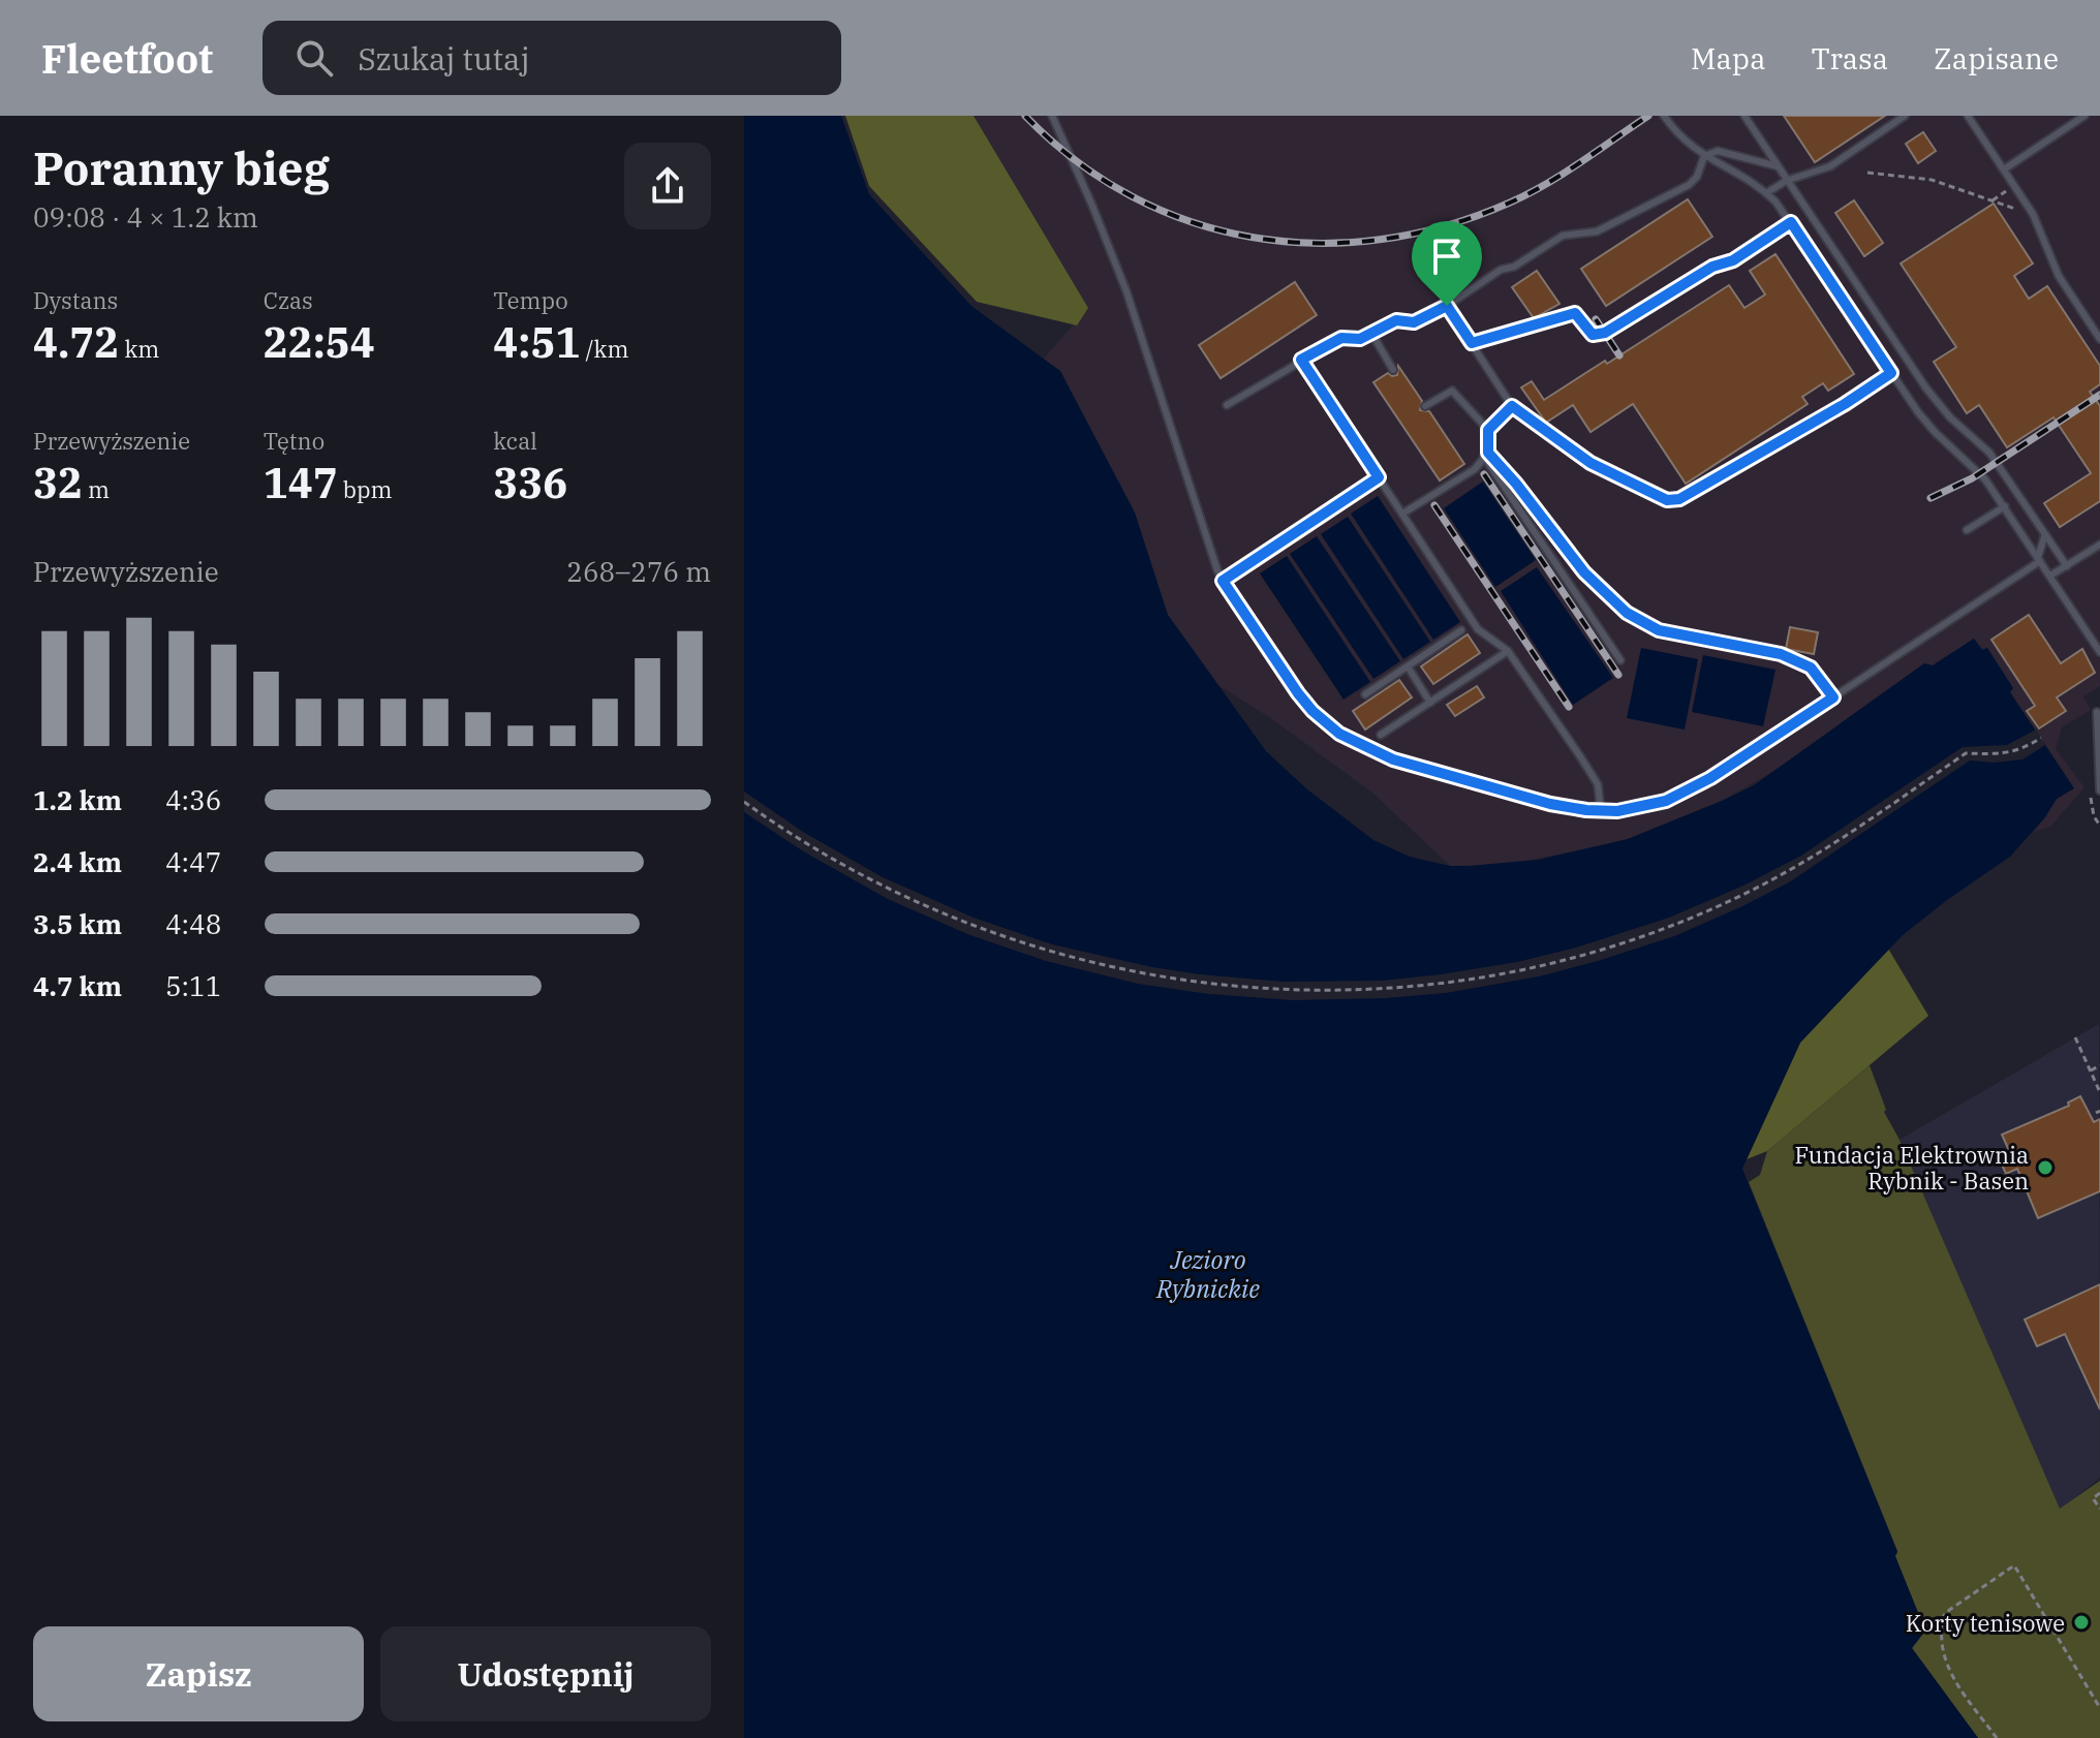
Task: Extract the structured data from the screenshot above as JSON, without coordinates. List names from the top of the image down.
{
  "water": ["Jezioro Rybnickie"],
  "places": ["Fundacja Elektrownia Rybnik - Basen", "Korty tenisowe"],
  "page": {
    "header": "Fleetfoot",
    "search": "Szukaj tutaj",
    "nav": ["Mapa", "Trasa", "Zapisane"],
    "heading": ["Poranny bieg", "09:08 · 4 × 1.2 km"],
    "stats": [
      ["Dystans", "4.72 km"],
      ["Czas", "22:54"],
      ["Tempo", "4:51 /km"],
      ["Przewyższenie", "32 m"],
      ["Tętno", "147 bpm"],
      ["kcal", "336"]
    ],
    "chart": ["Przewyższenie", "268–276 m"],
    "list": [
      {
        "name": "1.2 km",
        "note": "4:36"
      },
      {
        "name": "2.4 km",
        "note": "4:47"
      },
      {
        "name": "3.5 km",
        "note": "4:48"
      },
      {
        "name": "4.7 km",
        "note": "5:11"
      }
    ],
    "buttons": ["Zapisz", "Udostępnij"]
  }
}
